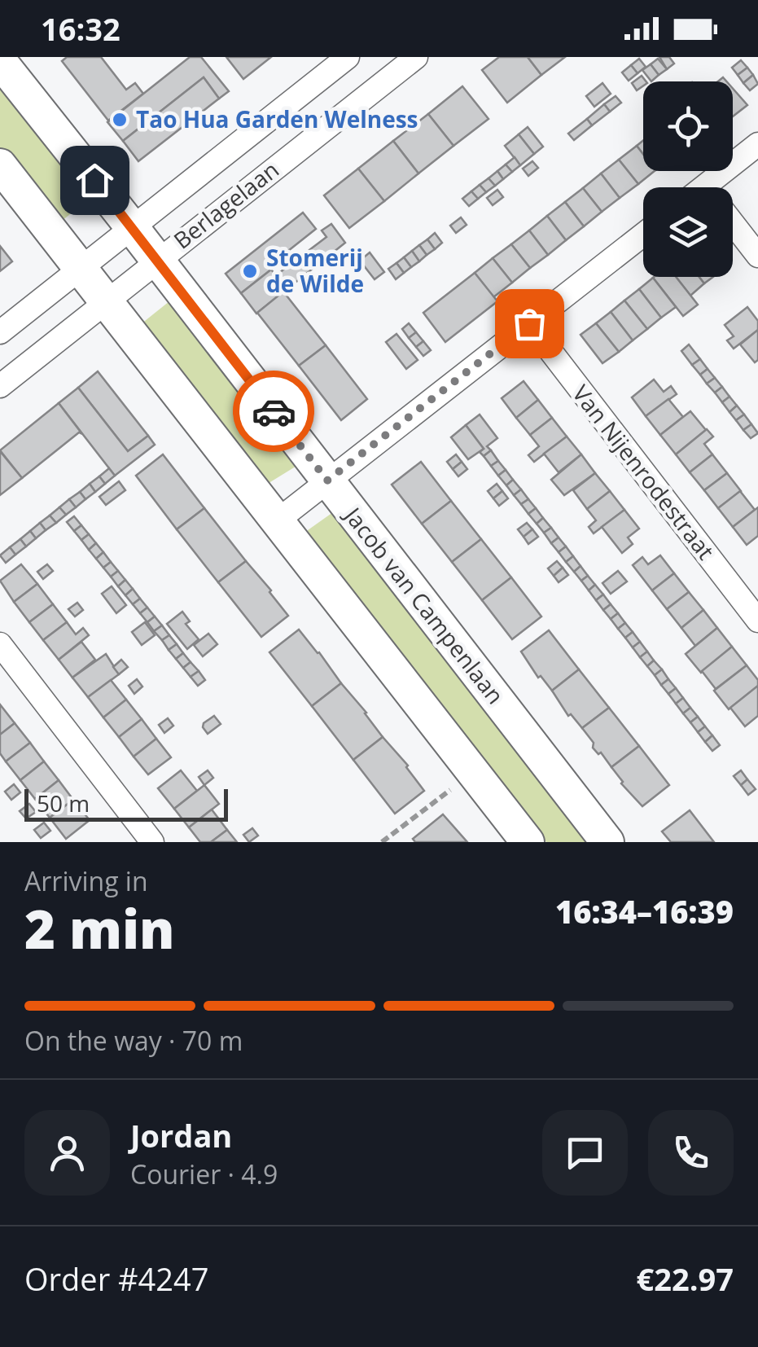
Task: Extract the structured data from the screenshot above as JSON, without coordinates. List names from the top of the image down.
{
  "streets": {
    "street": ["Berlagelaan", "Van Nijenrodestraat", "Jacob van Campenlaan"]
  },
  "crossings": [
    ["Berlagelaan", "Jacob van Campenlaan"]
  ],
  "places": ["Tao Hua Garden Welness", "Stomerij de Wilde"],
  "scale_bar": "50 m",
  "page": {
    "status": "16:32",
    "scale": "50 m",
    "heading": ["2 min", "Arriving in", "16:34–16:39"],
    "panel": [
      "Jordan",
      "Courier · 4.9",
      "Order #4247",
      "€22.97"
    ],
    "bar": "On the way · 70 m"
  }
}
